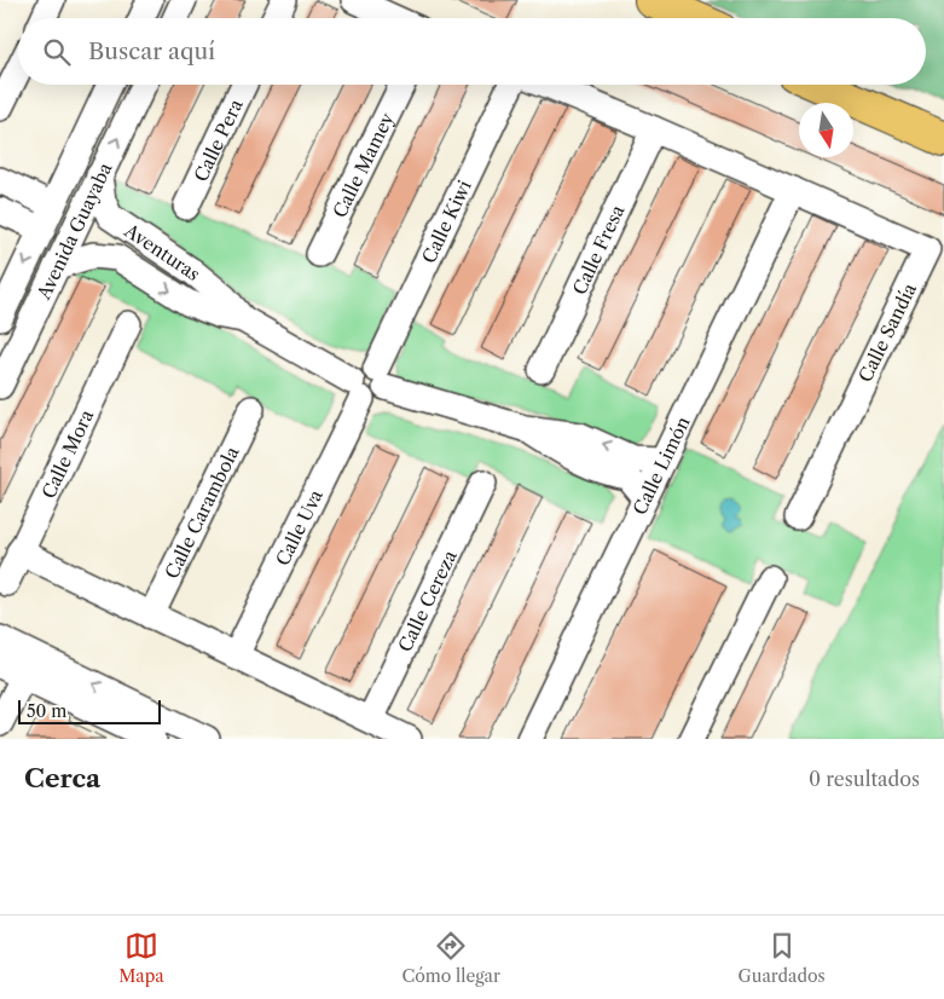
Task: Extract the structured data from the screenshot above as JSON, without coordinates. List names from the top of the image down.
{
  "streets": {
    "street": [
      "Calle Pera",
      "Calle Mamey",
      "Calle Kiwi",
      "Avenida Guayaba",
      "Calle Fresa",
      "Aventuras",
      "Calle Sandía",
      "Calle Mora",
      "Calle Limón",
      "Calle Carambola",
      "Calle Uva",
      "Calle Cereza"
    ]
  },
  "crossings": [
    ["Avenida Guayaba", "Aventuras"],
    ["Calle Fresa", "Calle Sandía"],
    ["Aventuras", "Calle Uva"],
    ["Calle Sandía", "Calle Limón"]
  ],
  "scale_bar": "50 m",
  "north": "bottom",
  "page": {
    "search": "Buscar aquí",
    "scale": "50 m",
    "heading": ["Cerca", "0 resultados"],
    "nav": ["Mapa", "Cómo llegar", "Guardados"]
  }
}
